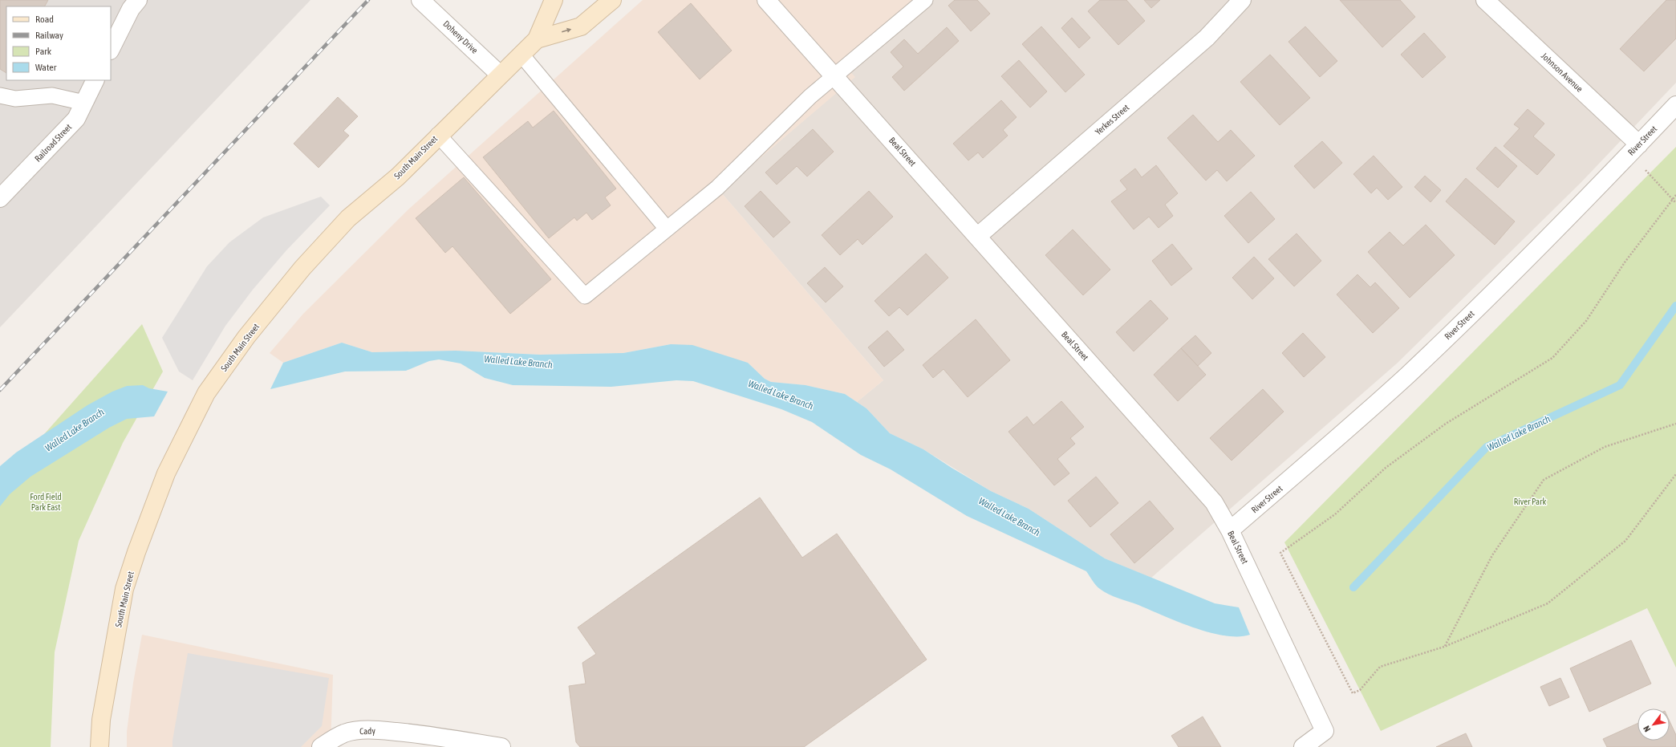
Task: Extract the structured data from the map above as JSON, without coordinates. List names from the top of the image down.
{
  "streets": {
    "street": [
      "Doheny Drive",
      "Johnson Avenue",
      "Yerkes Street",
      "River Street",
      "Railroad Street",
      "Beal Street",
      "South Main Street",
      "Cady"
    ]
  },
  "crossings": [
    ["Doheny Drive", "South Main Street"],
    ["Johnson Avenue", "River Street"],
    ["Yerkes Street", "Beal Street"],
    ["River Street", "Beal Street"]
  ],
  "water": ["Walled Lake Branch"],
  "parks": ["Ford Field Park East", "River Park"],
  "legend": [
    "Road",
    "Railway",
    "Park",
    "Water"
  ],
  "north": "bottom left"
}
